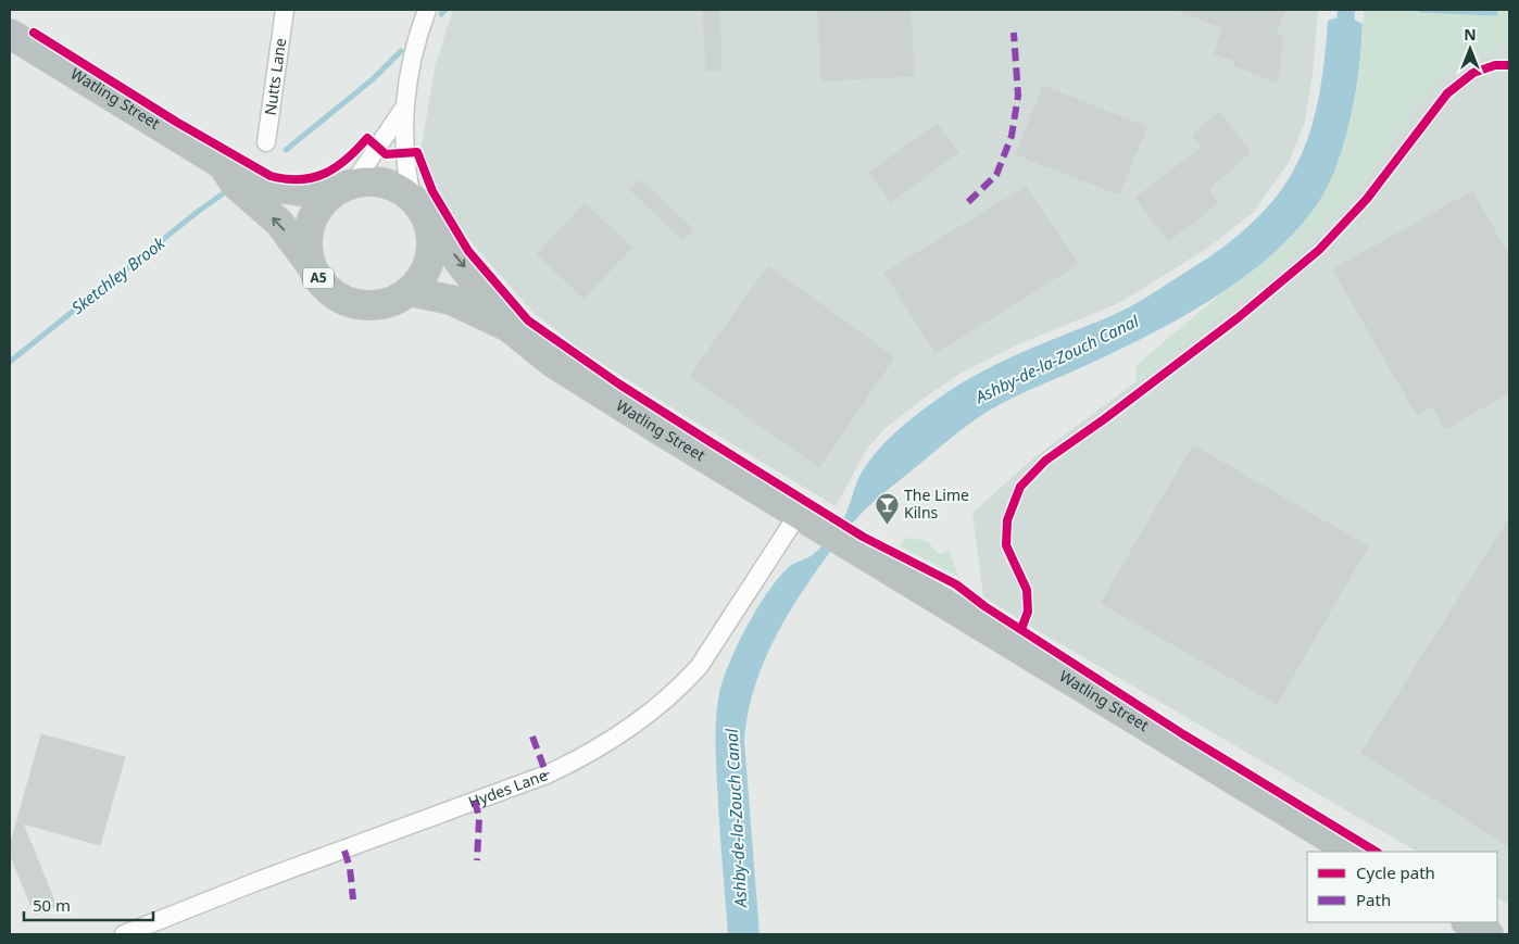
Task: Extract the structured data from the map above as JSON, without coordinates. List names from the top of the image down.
{
  "streets": {
    "highway": ["Watling Street", "A5"],
    "street": ["Nutts Lane", "Hydes Lane"]
  },
  "crossings": [
    ["Watling Street", "A5"],
    ["Watling Street", "Hydes Lane"]
  ],
  "water": ["Sketchley Brook", "Ashby-de-la-Zouch Canal"],
  "places": {
    "bar": ["The Lime Kilns"]
  },
  "legend": ["Cycle path", "Path"],
  "scale_bar": "50 m",
  "north": "top"
}
